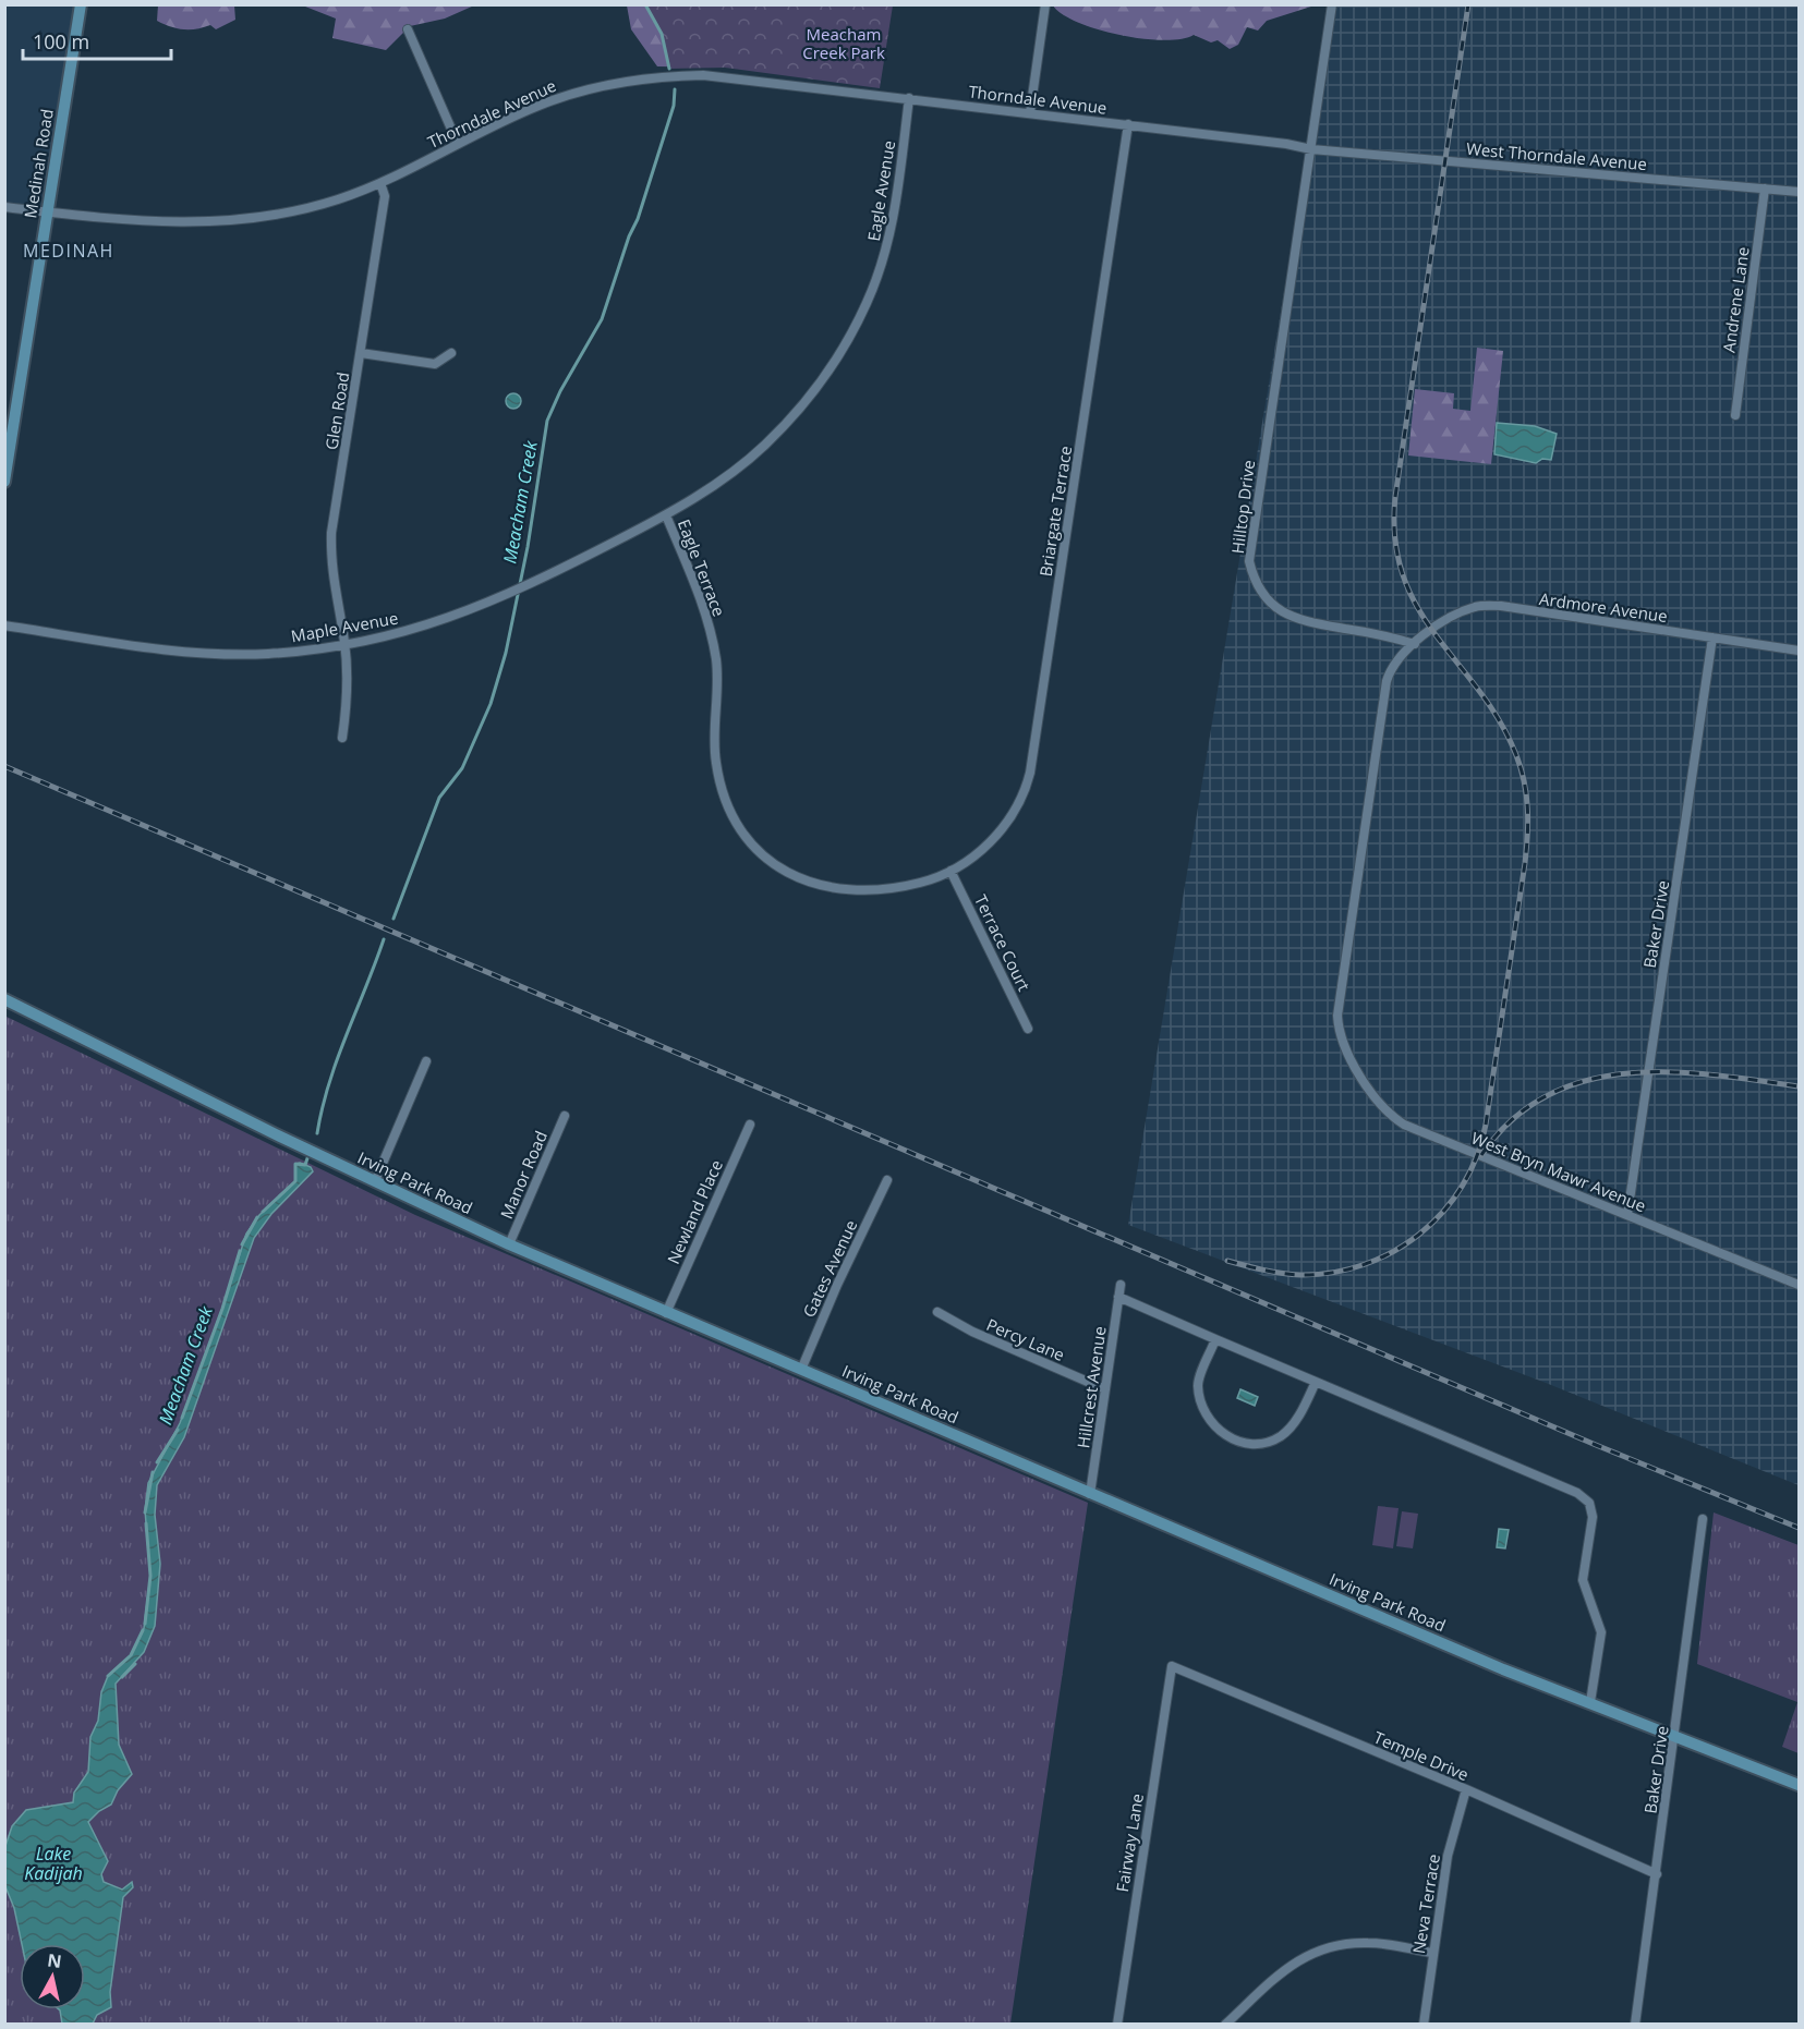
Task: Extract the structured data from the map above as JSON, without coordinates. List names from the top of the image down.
{
  "streets": {
    "main road": ["Medinah Road", "Irving Park Road"],
    "street": [
      "Thorndale Avenue",
      "West Thorndale Avenue",
      "Eagle Avenue",
      "Andrene Lane",
      "Glen Road",
      "Hilltop Drive",
      "Briargate Terrace",
      "Eagle Terrace",
      "Ardmore Avenue",
      "Maple Avenue",
      "Baker Drive",
      "Terrace Court",
      "West Bryn Mawr Avenue",
      "Manor Road",
      "Newland Place",
      "Gates Avenue",
      "Percy Lane",
      "Hillcrest Avenue",
      "Temple Drive",
      "Fairway Lane",
      "Neva Terrace"
    ]
  },
  "crossings": [
    ["Thorndale Avenue", "West Thorndale Avenue"],
    ["Thorndale Avenue", "Medinah Road"],
    ["Thorndale Avenue", "Eagle Avenue"],
    ["Thorndale Avenue", "Glen Road"],
    ["Thorndale Avenue", "Hilltop Drive"],
    ["Thorndale Avenue", "Briargate Terrace"],
    ["West Thorndale Avenue", "Andrene Lane"],
    ["West Thorndale Avenue", "Hilltop Drive"],
    ["Eagle Avenue", "Eagle Terrace"],
    ["Eagle Avenue", "Maple Avenue"],
    ["Glen Road", "Maple Avenue"],
    ["Hilltop Drive", "Ardmore Avenue"],
    ["Hilltop Drive", "West Bryn Mawr Avenue"],
    ["Briargate Terrace", "Eagle Terrace"],
    ["Briargate Terrace", "Terrace Court"],
    ["Eagle Terrace", "Maple Avenue"],
    ["Ardmore Avenue", "Baker Drive"],
    ["Ardmore Avenue", "West Bryn Mawr Avenue"],
    ["Baker Drive", "West Bryn Mawr Avenue"],
    ["Baker Drive", "Irving Park Road"],
    ["Baker Drive", "Temple Drive"],
    ["Manor Road", "Irving Park Road"],
    ["Irving Park Road", "Newland Place"],
    ["Irving Park Road", "Gates Avenue"],
    ["Irving Park Road", "Hillcrest Avenue"],
    ["Percy Lane", "Hillcrest Avenue"],
    ["Temple Drive", "Fairway Lane"],
    ["Temple Drive", "Neva Terrace"]
  ],
  "districts": ["MEDINAH"],
  "water": ["Meacham Creek", "Lake Kadijah"],
  "parks": ["Meacham Creek Park"],
  "scale_bar": "100 m",
  "north": "top"
}
